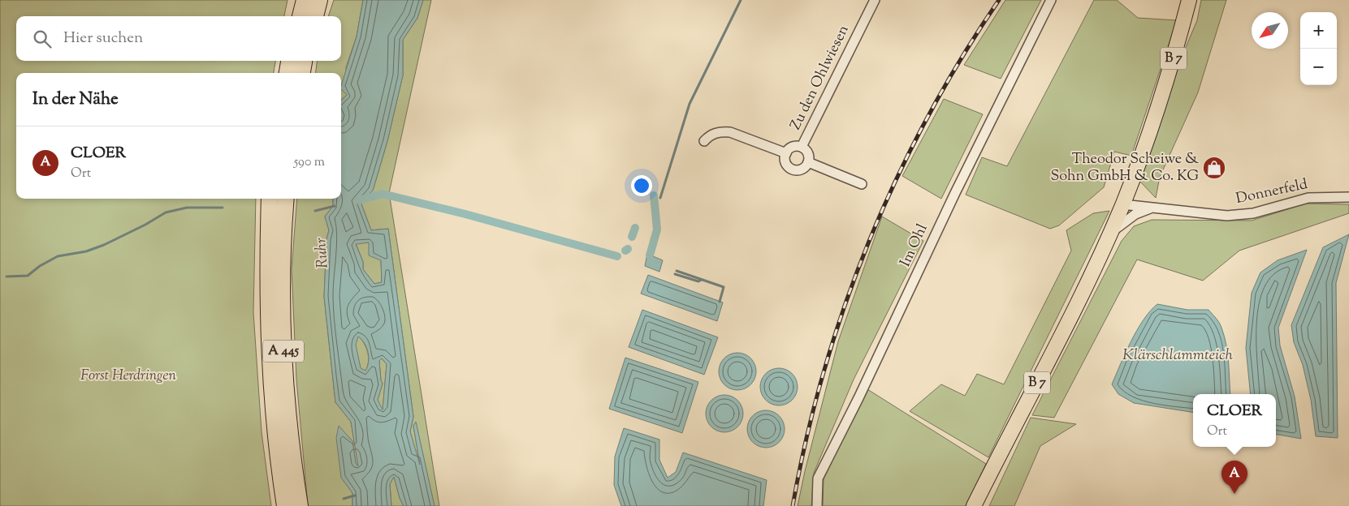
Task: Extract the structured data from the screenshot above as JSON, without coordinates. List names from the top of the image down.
{
  "streets": {
    "highway": ["A 445"],
    "main road": ["B 7"],
    "street": ["Zu den Ohlwiesen", "Donnerfeld", "Im Ohl"]
  },
  "crossings": [
    ["B 7", "Donnerfeld"]
  ],
  "water": ["Ruhr", "Klärschlammteich"],
  "parks": ["Forst Herdringen"],
  "places": {
    "shop": ["Theodor Scheiwe & Sohn GmbH & Co. KG"]
  },
  "north": "bottom left",
  "page": {
    "map_buttons": ["+", "−"],
    "search": "Hier suchen",
    "heading": "In der Nähe",
    "list": [
      {
        "mark": "A",
        "name": "CLOER",
        "note": "Ort",
        "value": "590 m"
      }
    ],
    "popup": ["CLOER", "Ort"],
    "pins": "A"
  }
}
